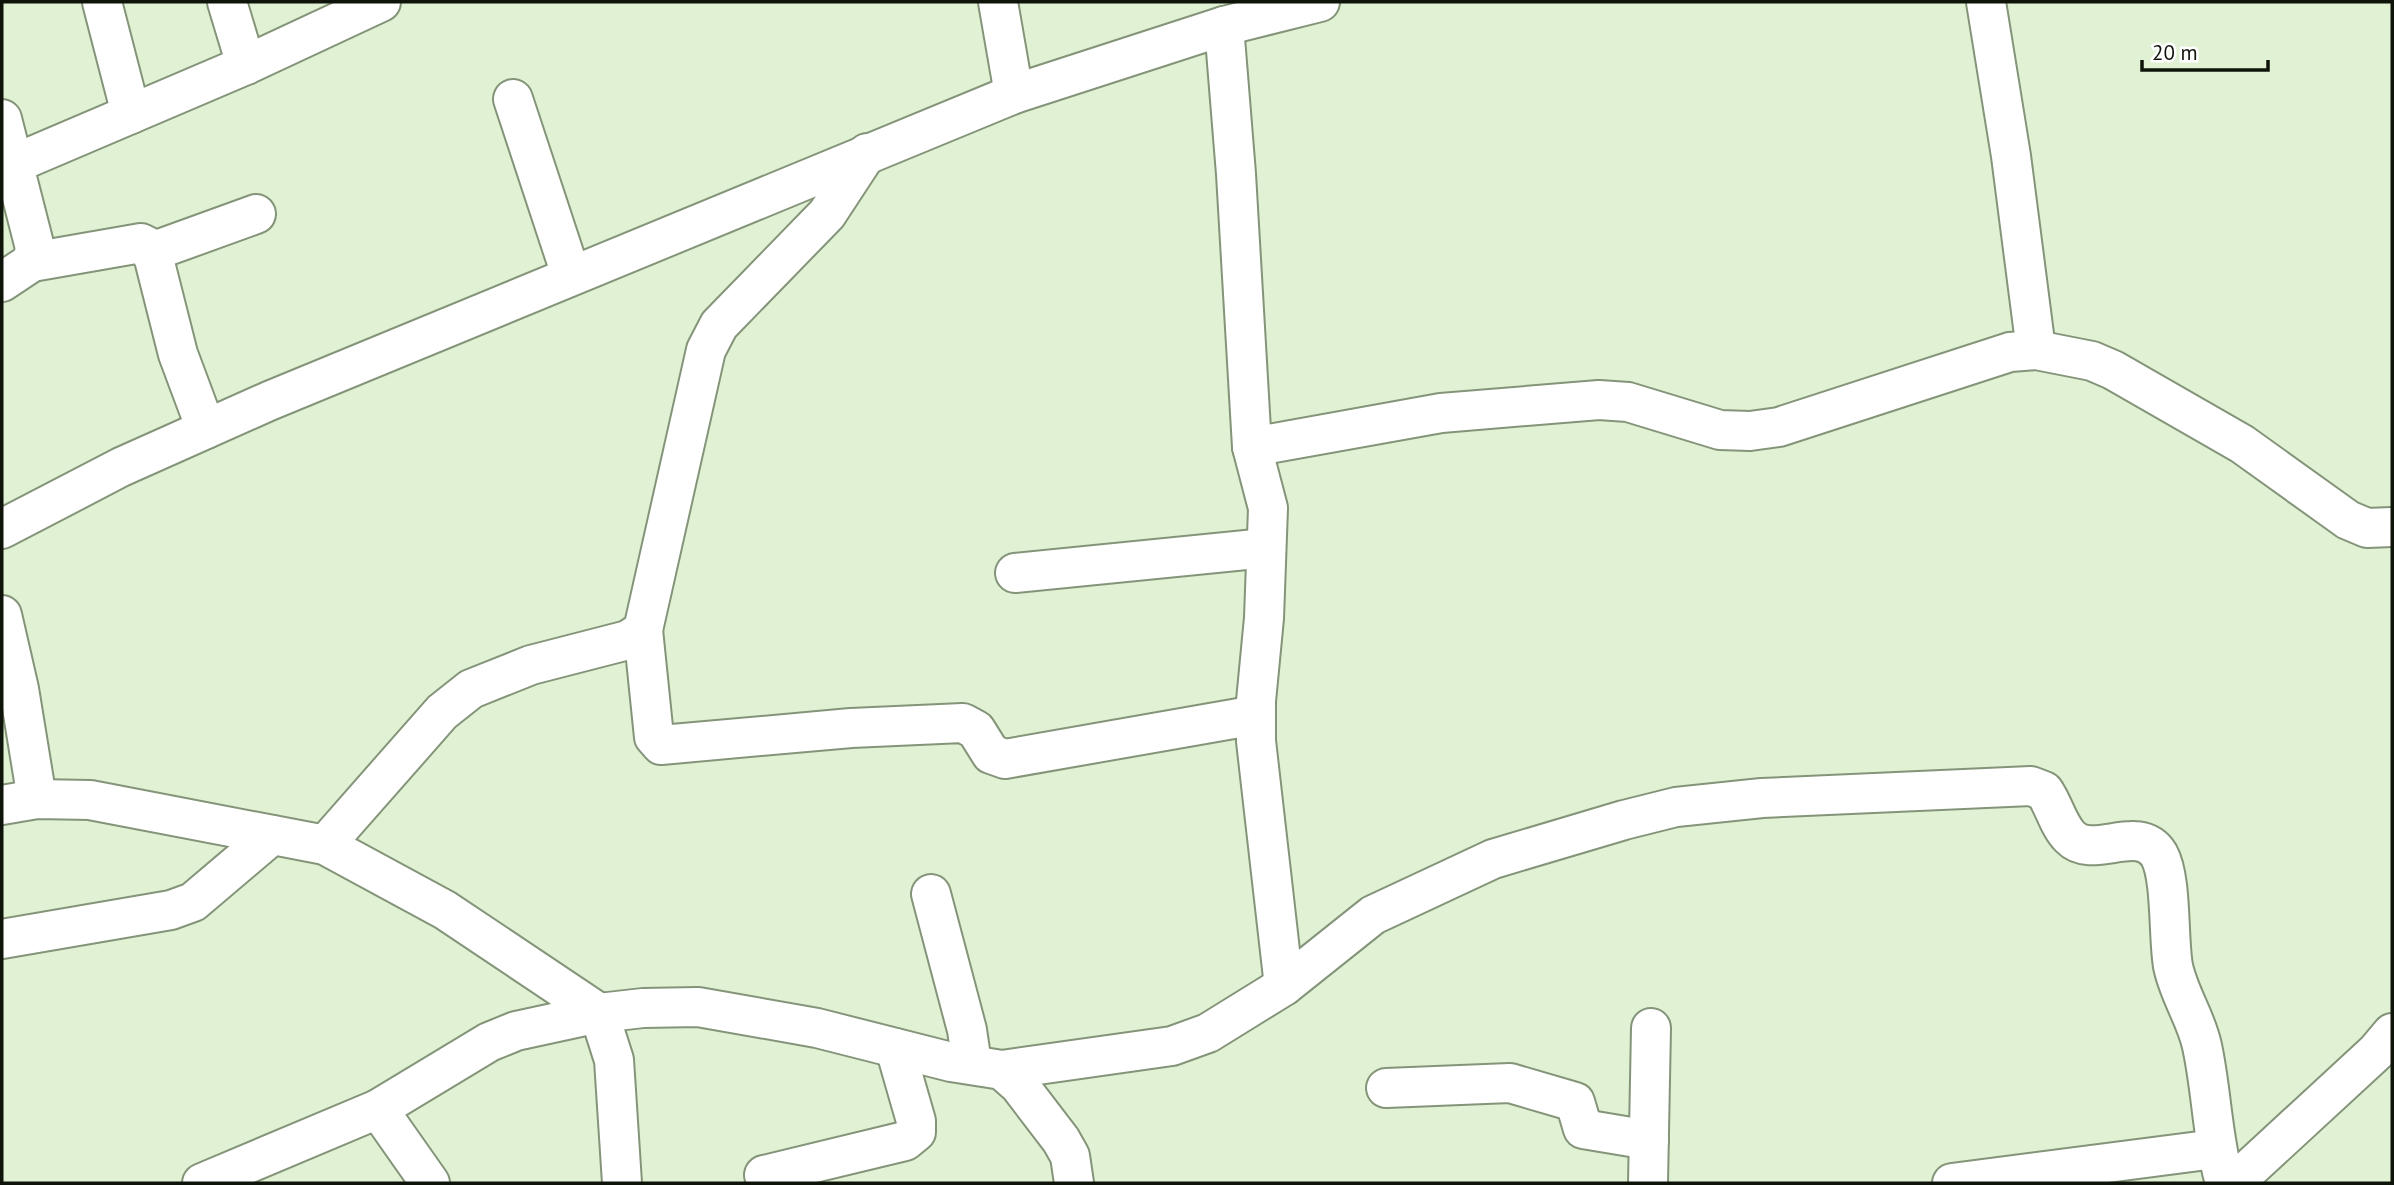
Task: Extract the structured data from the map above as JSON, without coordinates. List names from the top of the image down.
{
  "scale_bar": "20 m"
}
